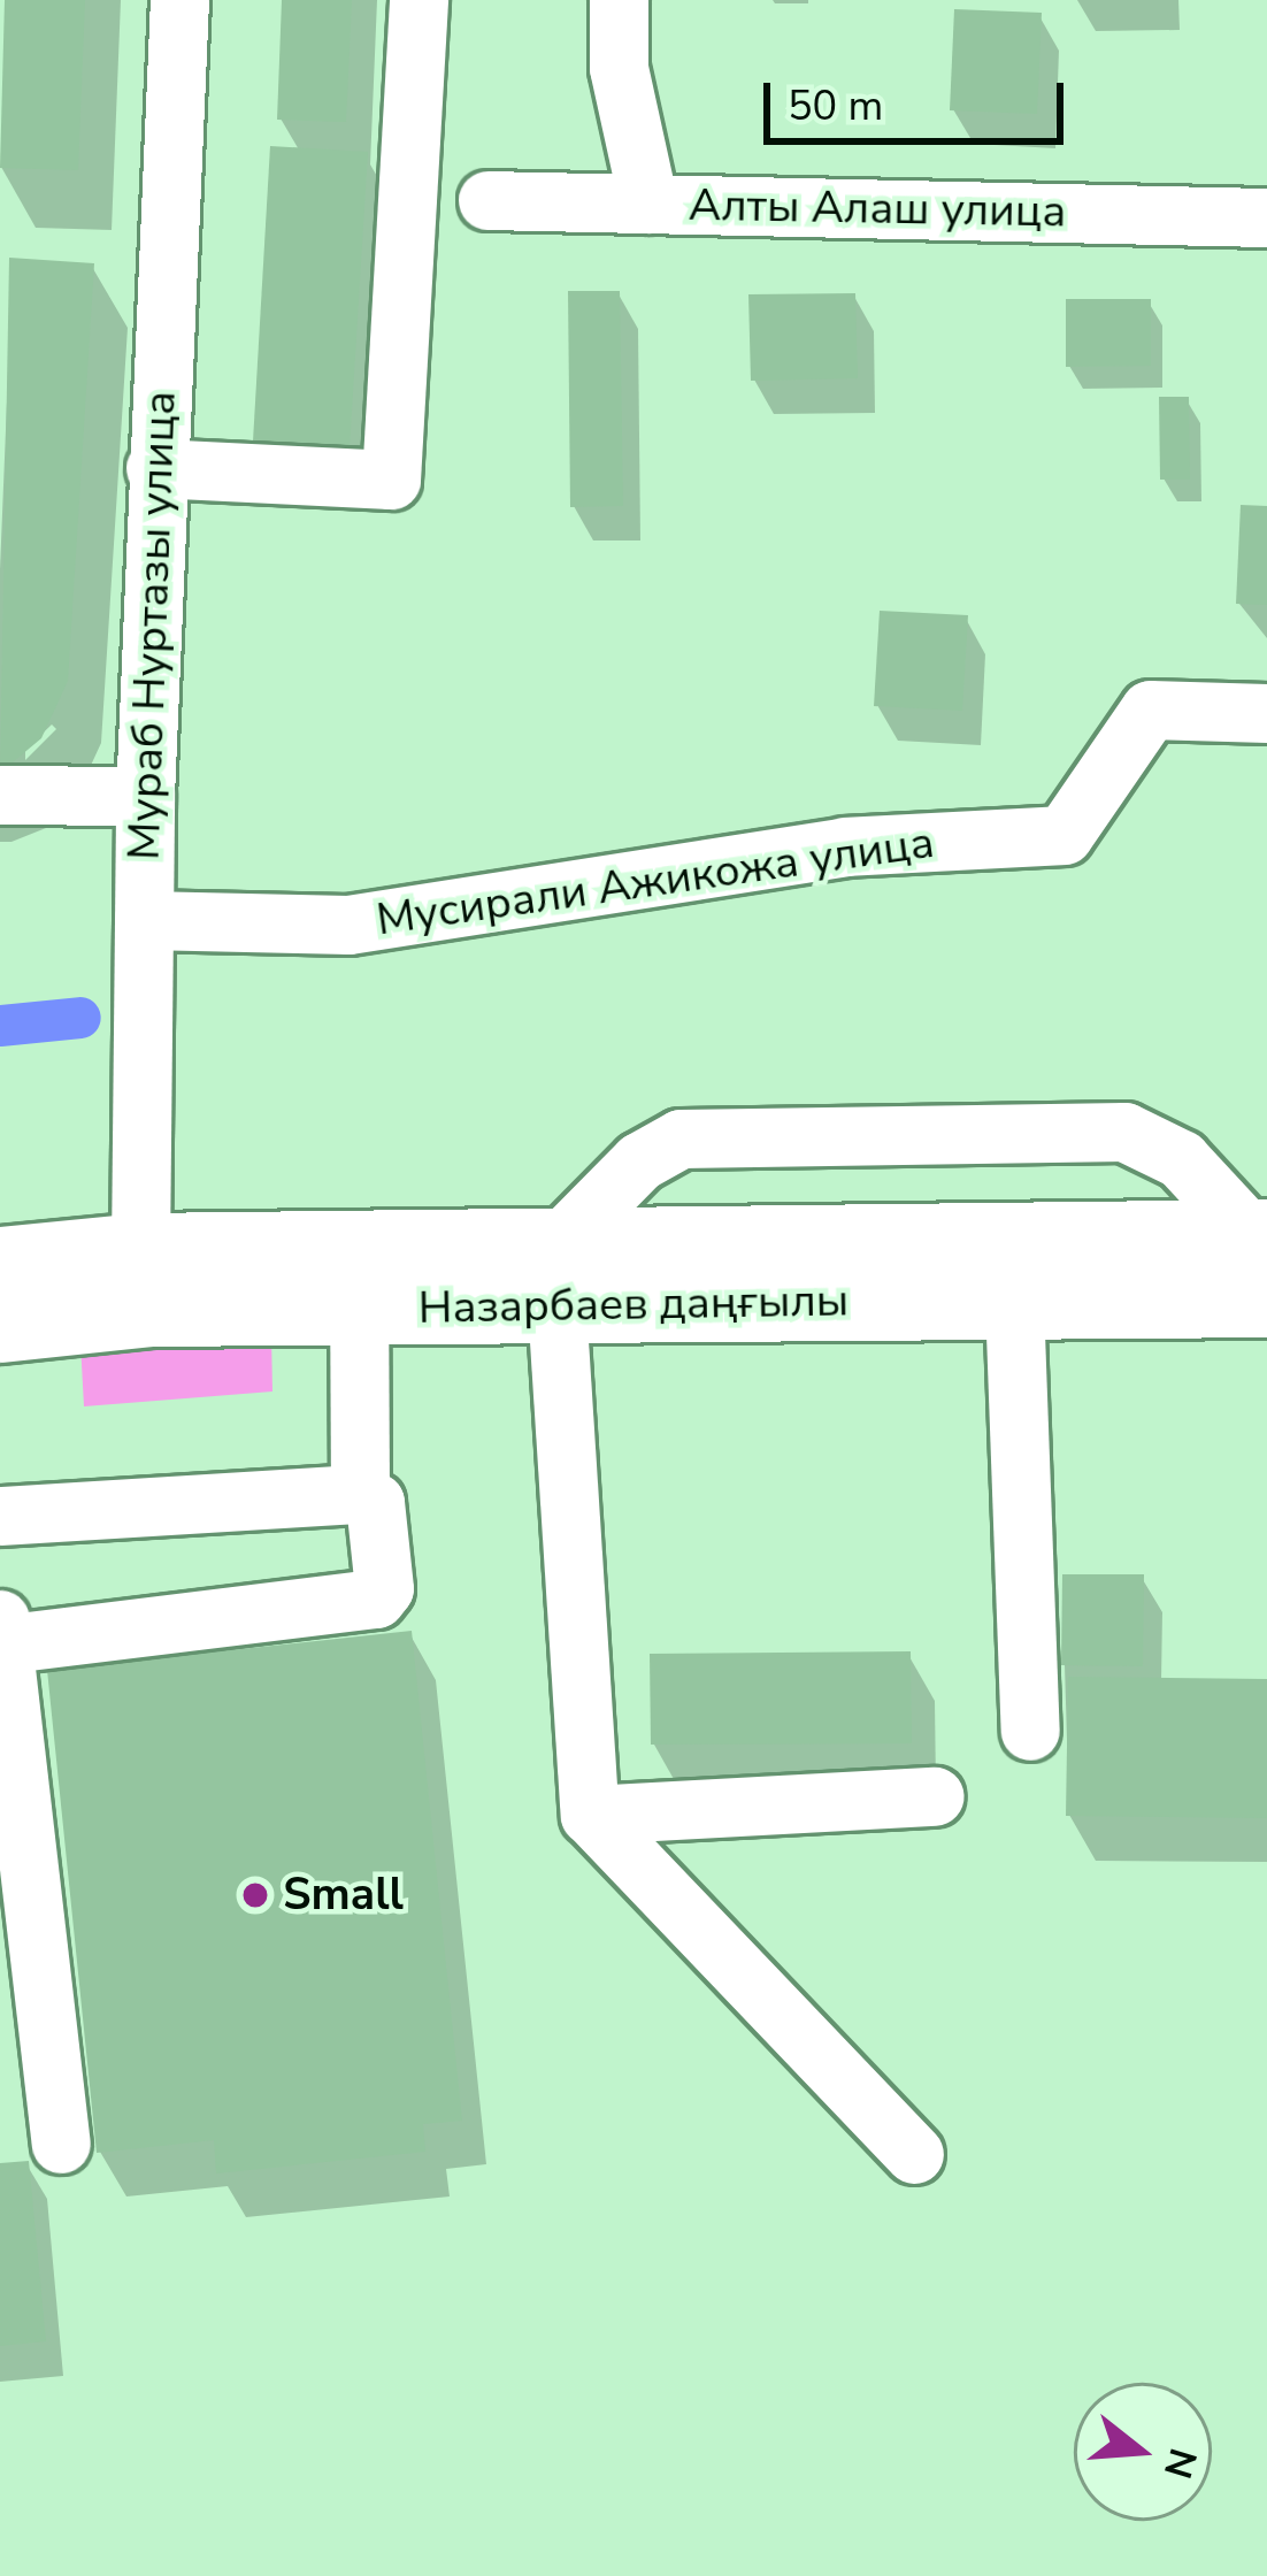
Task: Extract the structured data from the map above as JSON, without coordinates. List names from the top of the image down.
{
  "streets": {
    "main road": ["Назарбаев даңғылы"],
    "street": ["Алты Алаш улица", "Мураб Нуртазы улица", "Мусирали Ажикожа улица"]
  },
  "crossings": [
    ["Мураб Нуртазы улица", "Мусирали Ажикожа улица"],
    ["Мураб Нуртазы улица", "Назарбаев даңғылы"]
  ],
  "places": ["Small"],
  "scale_bar": "50 m",
  "north": "right"
}
